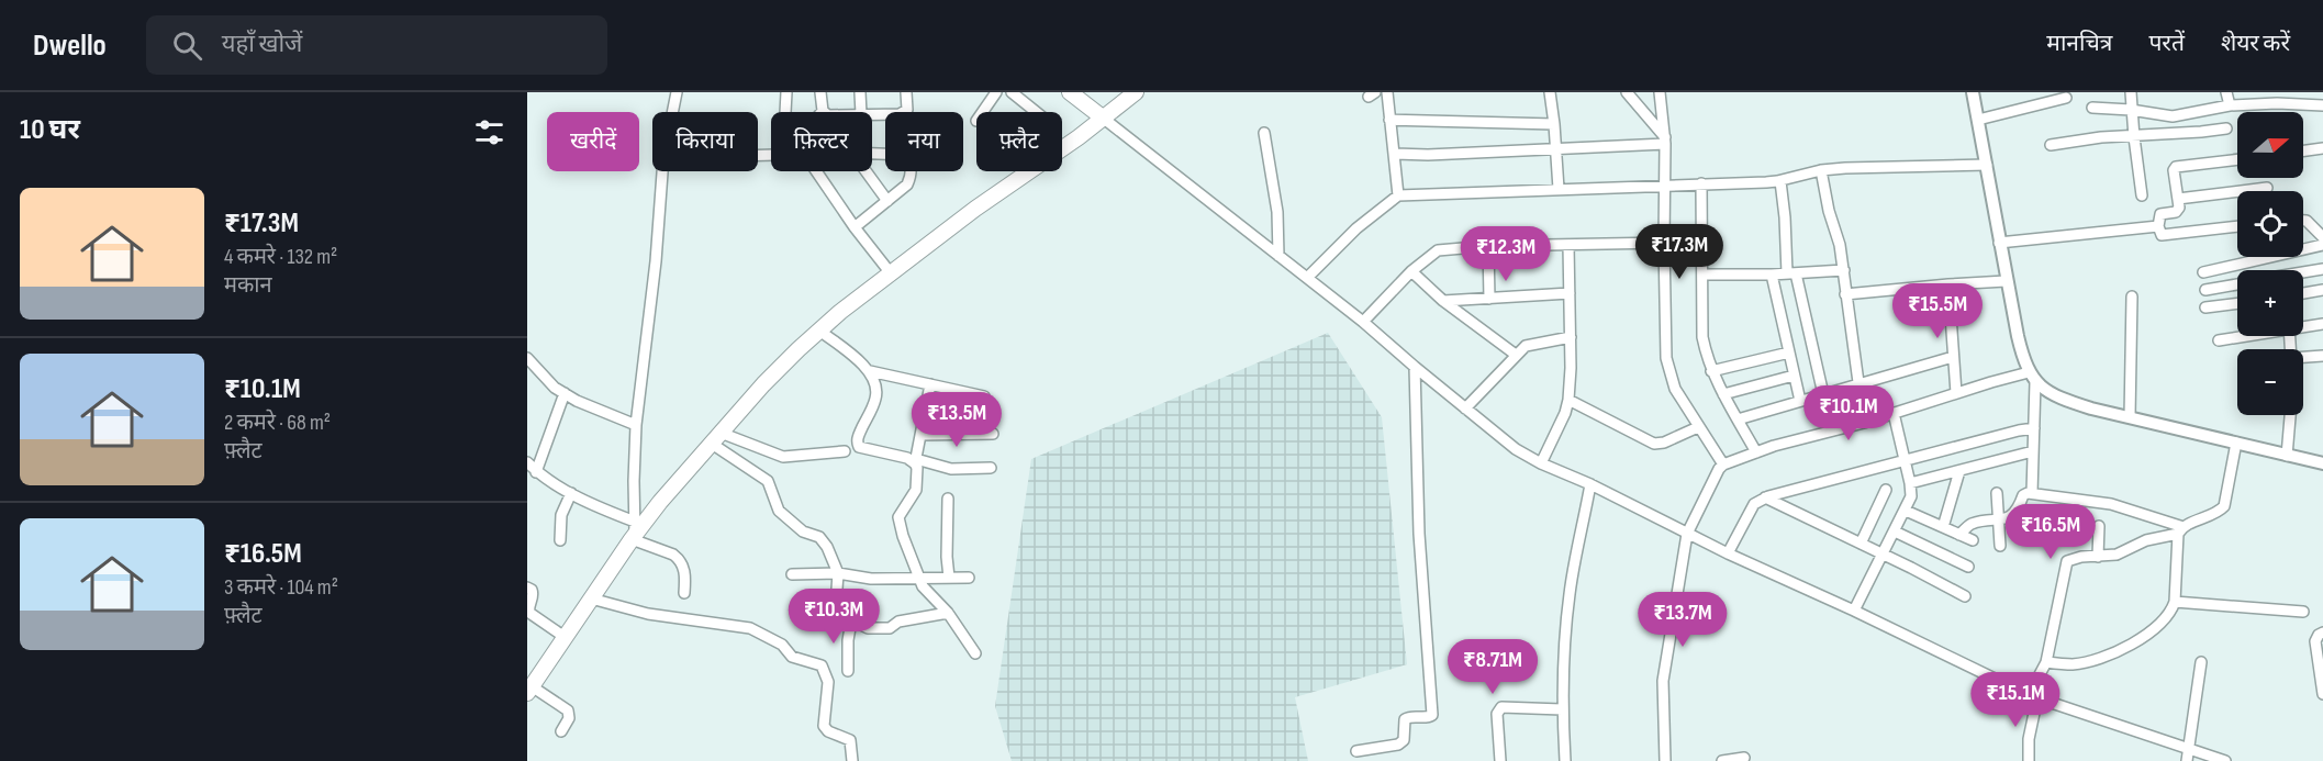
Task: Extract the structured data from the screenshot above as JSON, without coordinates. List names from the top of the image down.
{
  "north": "right",
  "page": {
    "header": "Dwello",
    "search": "यहाँ खोजें",
    "nav": ["मानचित्र", "परतें", "शेयर करें"],
    "heading": "10 घर",
    "map_buttons": ["+", "−"],
    "chip": [
      "खरीदें",
      "किराया",
      "फ़िल्टर",
      "नया",
      "फ़्लैट"
    ],
    "list": [
      {
        "name": "₹17.3M",
        "note": "4 कमरे · 132 m² · मकान"
      },
      {
        "name": "₹10.1M",
        "note": "2 कमरे · 68 m² · फ़्लैट"
      },
      {
        "name": "₹16.5M",
        "note": "3 कमरे · 104 m² · फ़्लैट"
      }
    ],
    "price": [
      "₹17.3M",
      "₹12.3M",
      "₹15.5M",
      "₹10.1M",
      "₹13.5M",
      "₹16.5M",
      "₹10.3M",
      "₹13.7M",
      "₹8.71M",
      "₹15.1M"
    ]
  }
}
